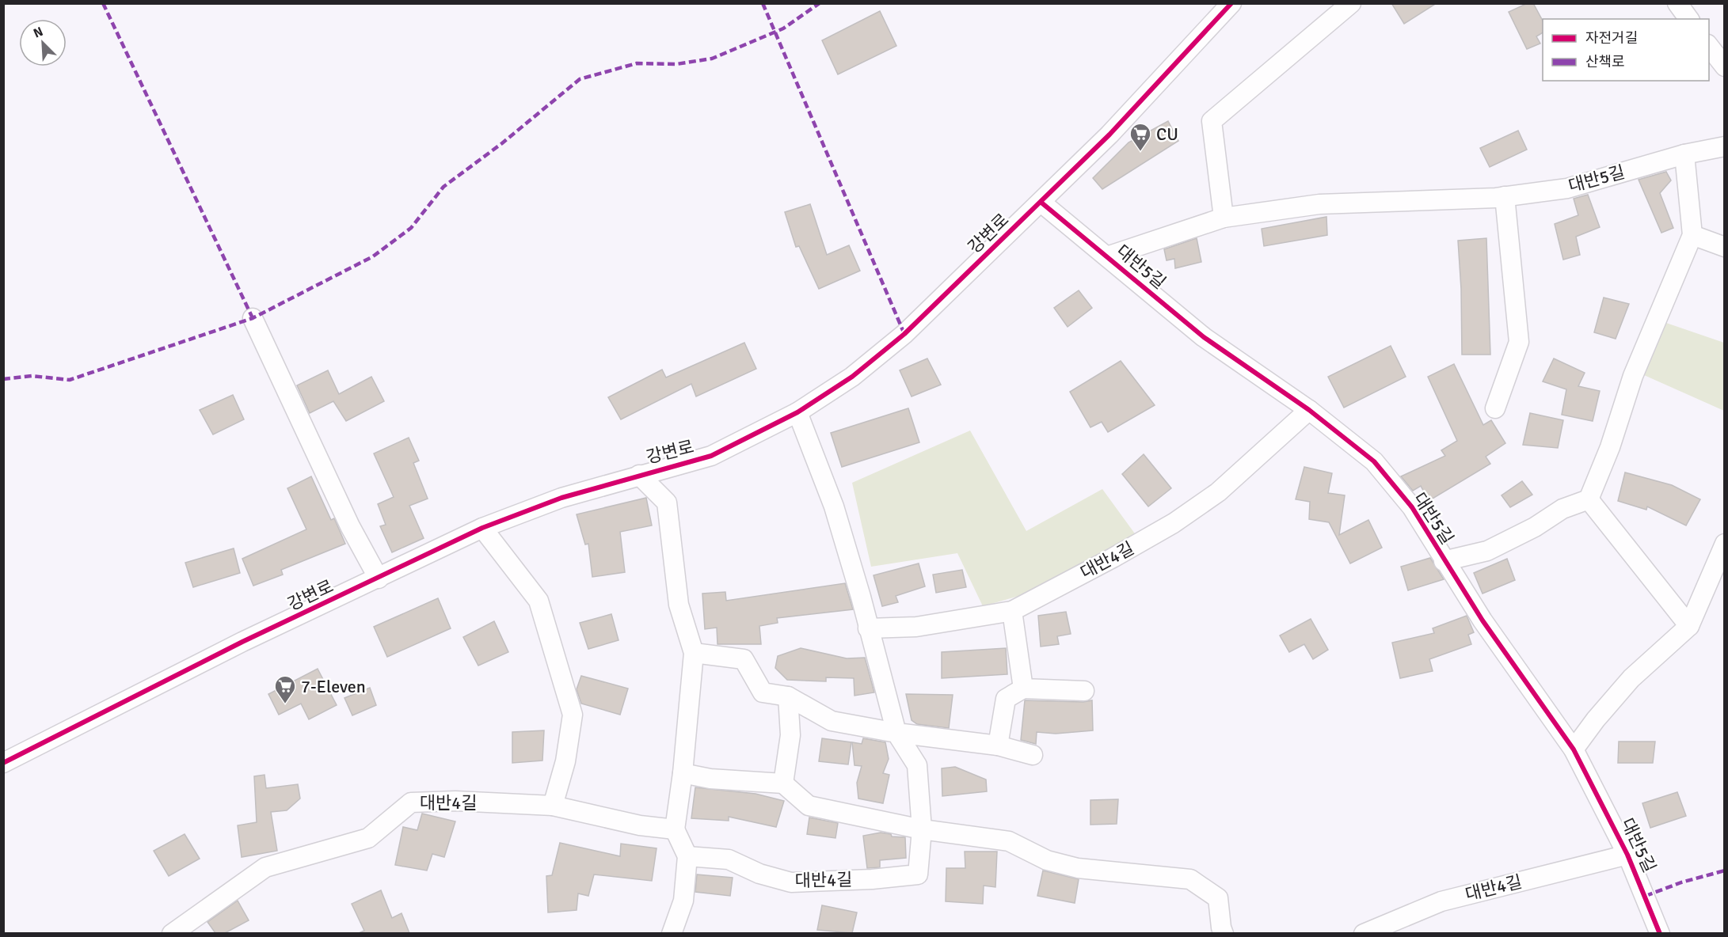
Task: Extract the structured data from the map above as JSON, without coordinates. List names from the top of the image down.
{
  "streets": {
    "street": ["대반5길", "강변로", "대반4길"]
  },
  "crossings": [
    ["대반5길", "강변로"],
    ["대반5길", "대반4길"],
    ["강변로", "대반4길"]
  ],
  "places": {
    "supermarket": ["CU", "7-Eleven"]
  },
  "legend": ["자전거길", "산책로"],
  "north": "top left"
}
